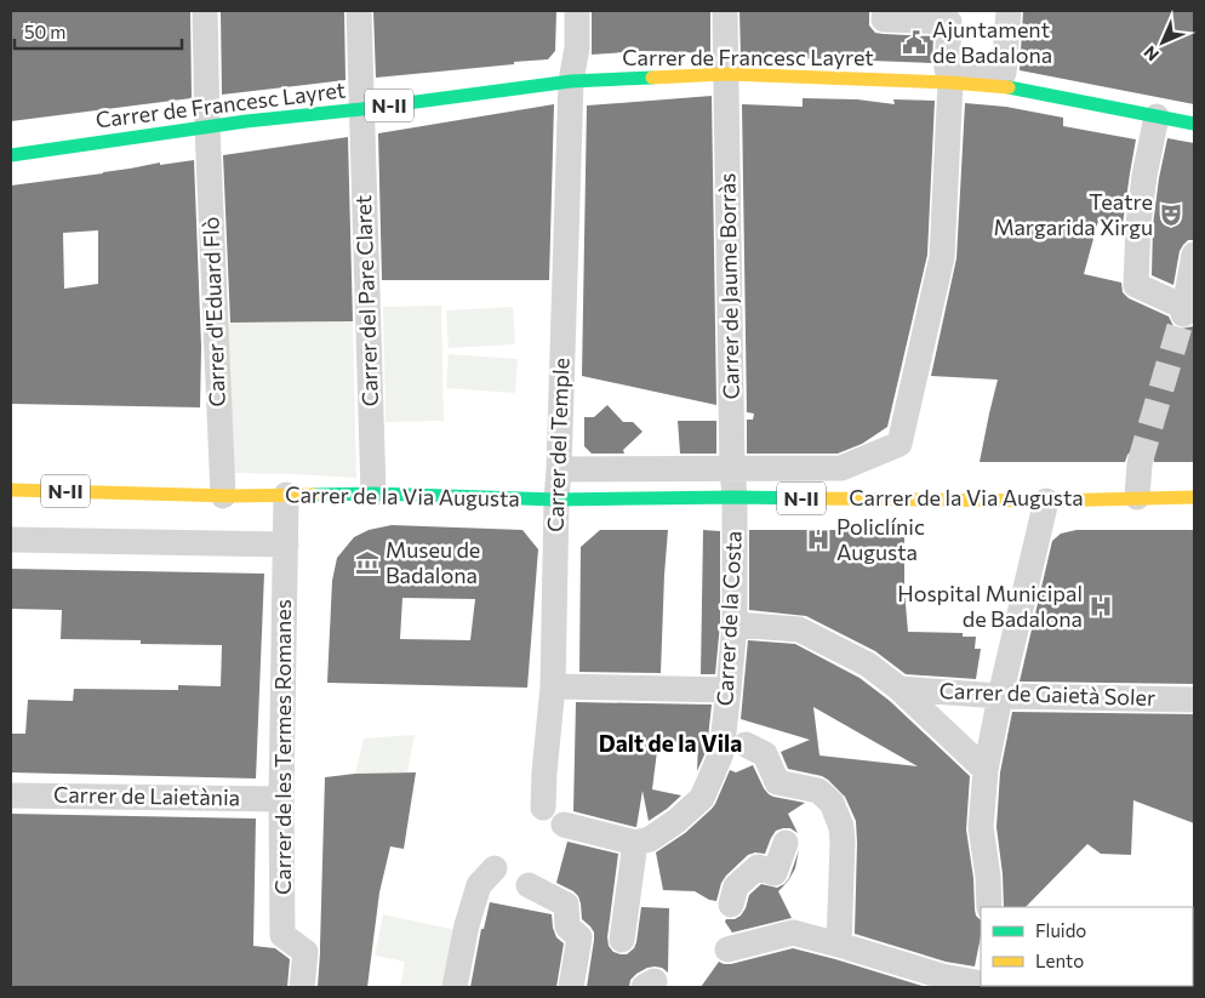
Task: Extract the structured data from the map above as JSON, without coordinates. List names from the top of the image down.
{
  "streets": {
    "main road": ["Carrer de Francesc Layret", "N-II", "Carrer de la Via Augusta"],
    "street": [
      "Carrer de Jaume Borràs",
      "Carrer del Pare Claret",
      "Carrer d'Eduard Flò",
      "Carrer del Temple",
      "Carrer de la Costa",
      "Carrer de Gaietà Soler",
      "Carrer de les Termes Romanes",
      "Carrer de Laietània"
    ]
  },
  "crossings": [
    ["Carrer de Francesc Layret", "Carrer de Jaume Borràs"],
    ["Carrer de Francesc Layret", "Carrer del Pare Claret"],
    ["Carrer de Francesc Layret", "Carrer d'Eduard Flò"],
    ["Carrer de Francesc Layret", "Carrer del Temple"],
    ["Carrer de Francesc Layret", "Carrer de la Via Augusta"],
    ["Carrer de Jaume Borràs", "Carrer de la Via Augusta"],
    ["Carrer de Jaume Borràs", "Carrer de la Costa"],
    ["Carrer del Pare Claret", "Carrer de la Via Augusta"],
    ["Carrer d'Eduard Flò", "Carrer de la Via Augusta"],
    ["Carrer del Temple", "Carrer de la Via Augusta"],
    ["Carrer de la Via Augusta", "Carrer de la Costa"],
    ["Carrer de la Via Augusta", "Carrer de les Termes Romanes"],
    ["Carrer de les Termes Romanes", "Carrer de Laietània"]
  ],
  "districts": ["Dalt de la Vila"],
  "places": {
    "public building": ["Ajuntament de Badalona"],
    "theatre": ["Teatre Margarida Xirgu"],
    "hospital": ["Policlínic Augusta", "Hospital Municipal de Badalona"],
    "museum": ["Museu de Badalona"]
  },
  "legend": ["Fluido", "Lento"],
  "scale_bar": "50 m",
  "north": "bottom left"
}
